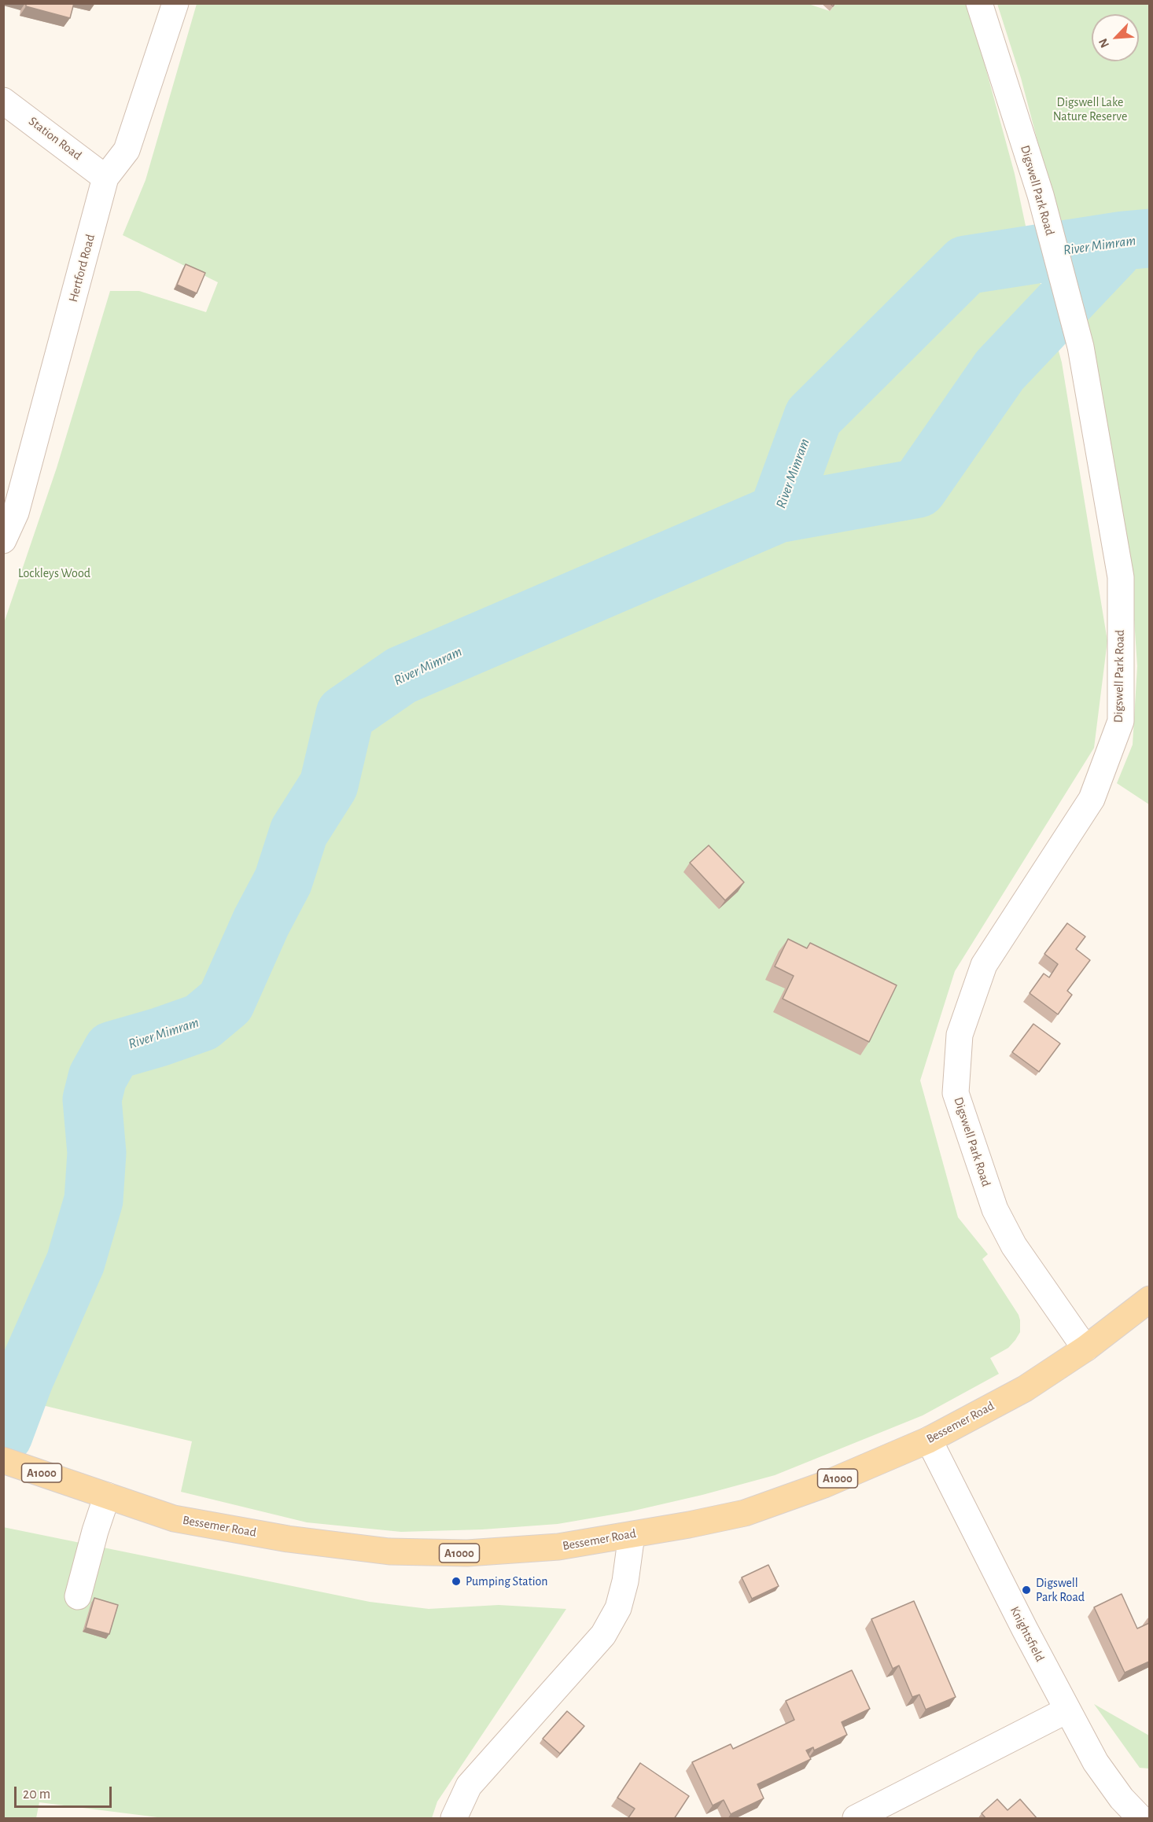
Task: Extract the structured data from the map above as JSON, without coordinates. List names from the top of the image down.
{
  "streets": {
    "main road": ["Bessemer Road", "A1000"],
    "street": [
      "Station Road",
      "Digswell Park Road",
      "Hertford Road",
      "Knightsfield"
    ]
  },
  "crossings": [
    ["Station Road", "Hertford Road"],
    ["Digswell Park Road", "Bessemer Road"],
    ["Bessemer Road", "Knightsfield"]
  ],
  "water": ["River Mimram"],
  "parks": ["Digswell Lake Nature Reserve", "Lockleys Wood"],
  "places": ["Pumping Station", "Digswell Park Road"],
  "scale_bar": "20 m",
  "north": "bottom left"
}
